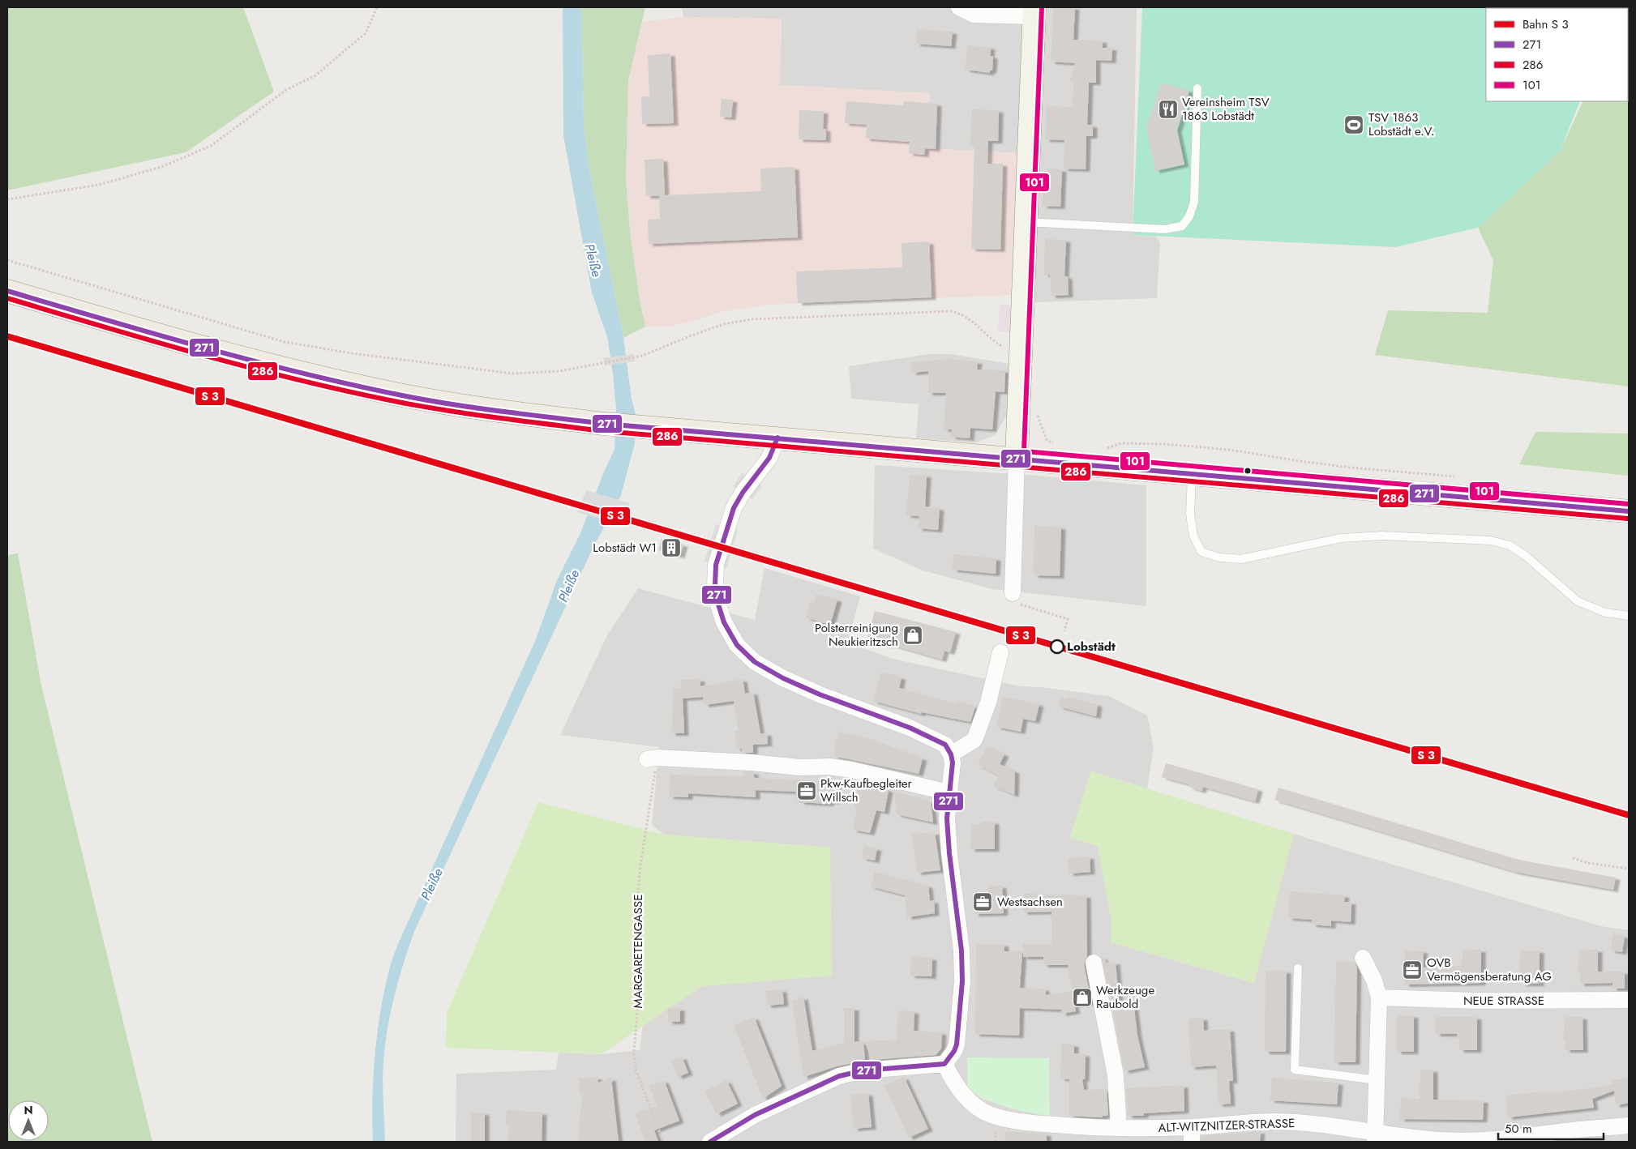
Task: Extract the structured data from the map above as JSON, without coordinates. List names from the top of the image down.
{
  "streets": {
    "street": ["NEUE STRASSE", "ALT-WITZNITZER-STRASSE"],
    "path": ["MARGARETENGASSE"]
  },
  "water": ["Pleiße"],
  "places": {
    "restaurant": ["Vereinsheim TSV 1863 Lobstädt"],
    "sports": ["TSV 1863 Lobstädt e.V."],
    "building": ["Lobstädt W1"],
    "shop": ["Polsterreinigung Neukieritzsch", "Werkzeuge Raubold"],
    "other": ["Lobstädt"],
    "office": ["Pkw-Kaufbegleiter Willsch", "Westsachsen", "OVB Vermögensberatung AG"]
  },
  "lines": ["transit line 101", "transit line 271", "transit line 286"],
  "legend": [
    "Bahn S 3",
    "271",
    "286",
    "101"
  ],
  "scale_bar": "50 m",
  "north": "top"
}
